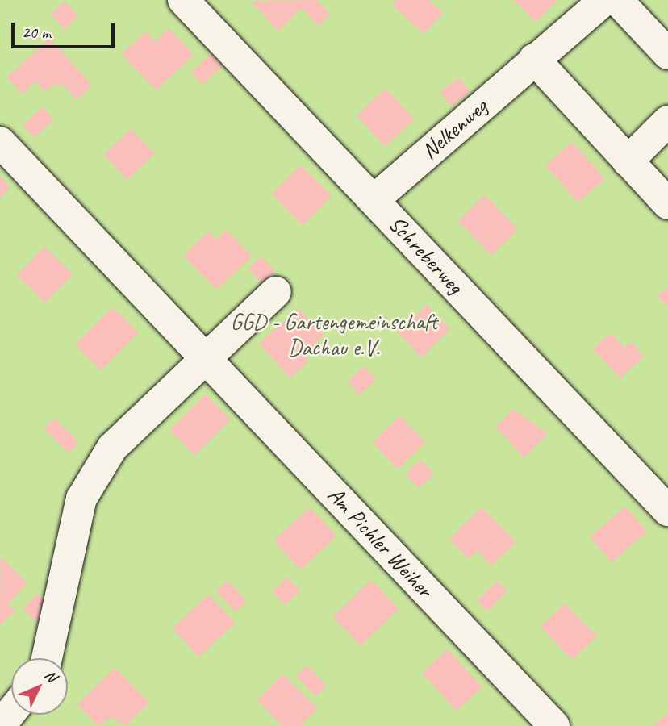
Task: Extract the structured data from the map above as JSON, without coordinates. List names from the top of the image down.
{
  "streets": {
    "street": ["Nelkenweg", "Schreberweg", "Am Pichler Weiher"]
  },
  "crossings": [
    ["Nelkenweg", "Schreberweg"]
  ],
  "parks": ["GGD - Gartengemeinschaft Dachau e.V."],
  "scale_bar": "20 m",
  "north": "top right"
}
